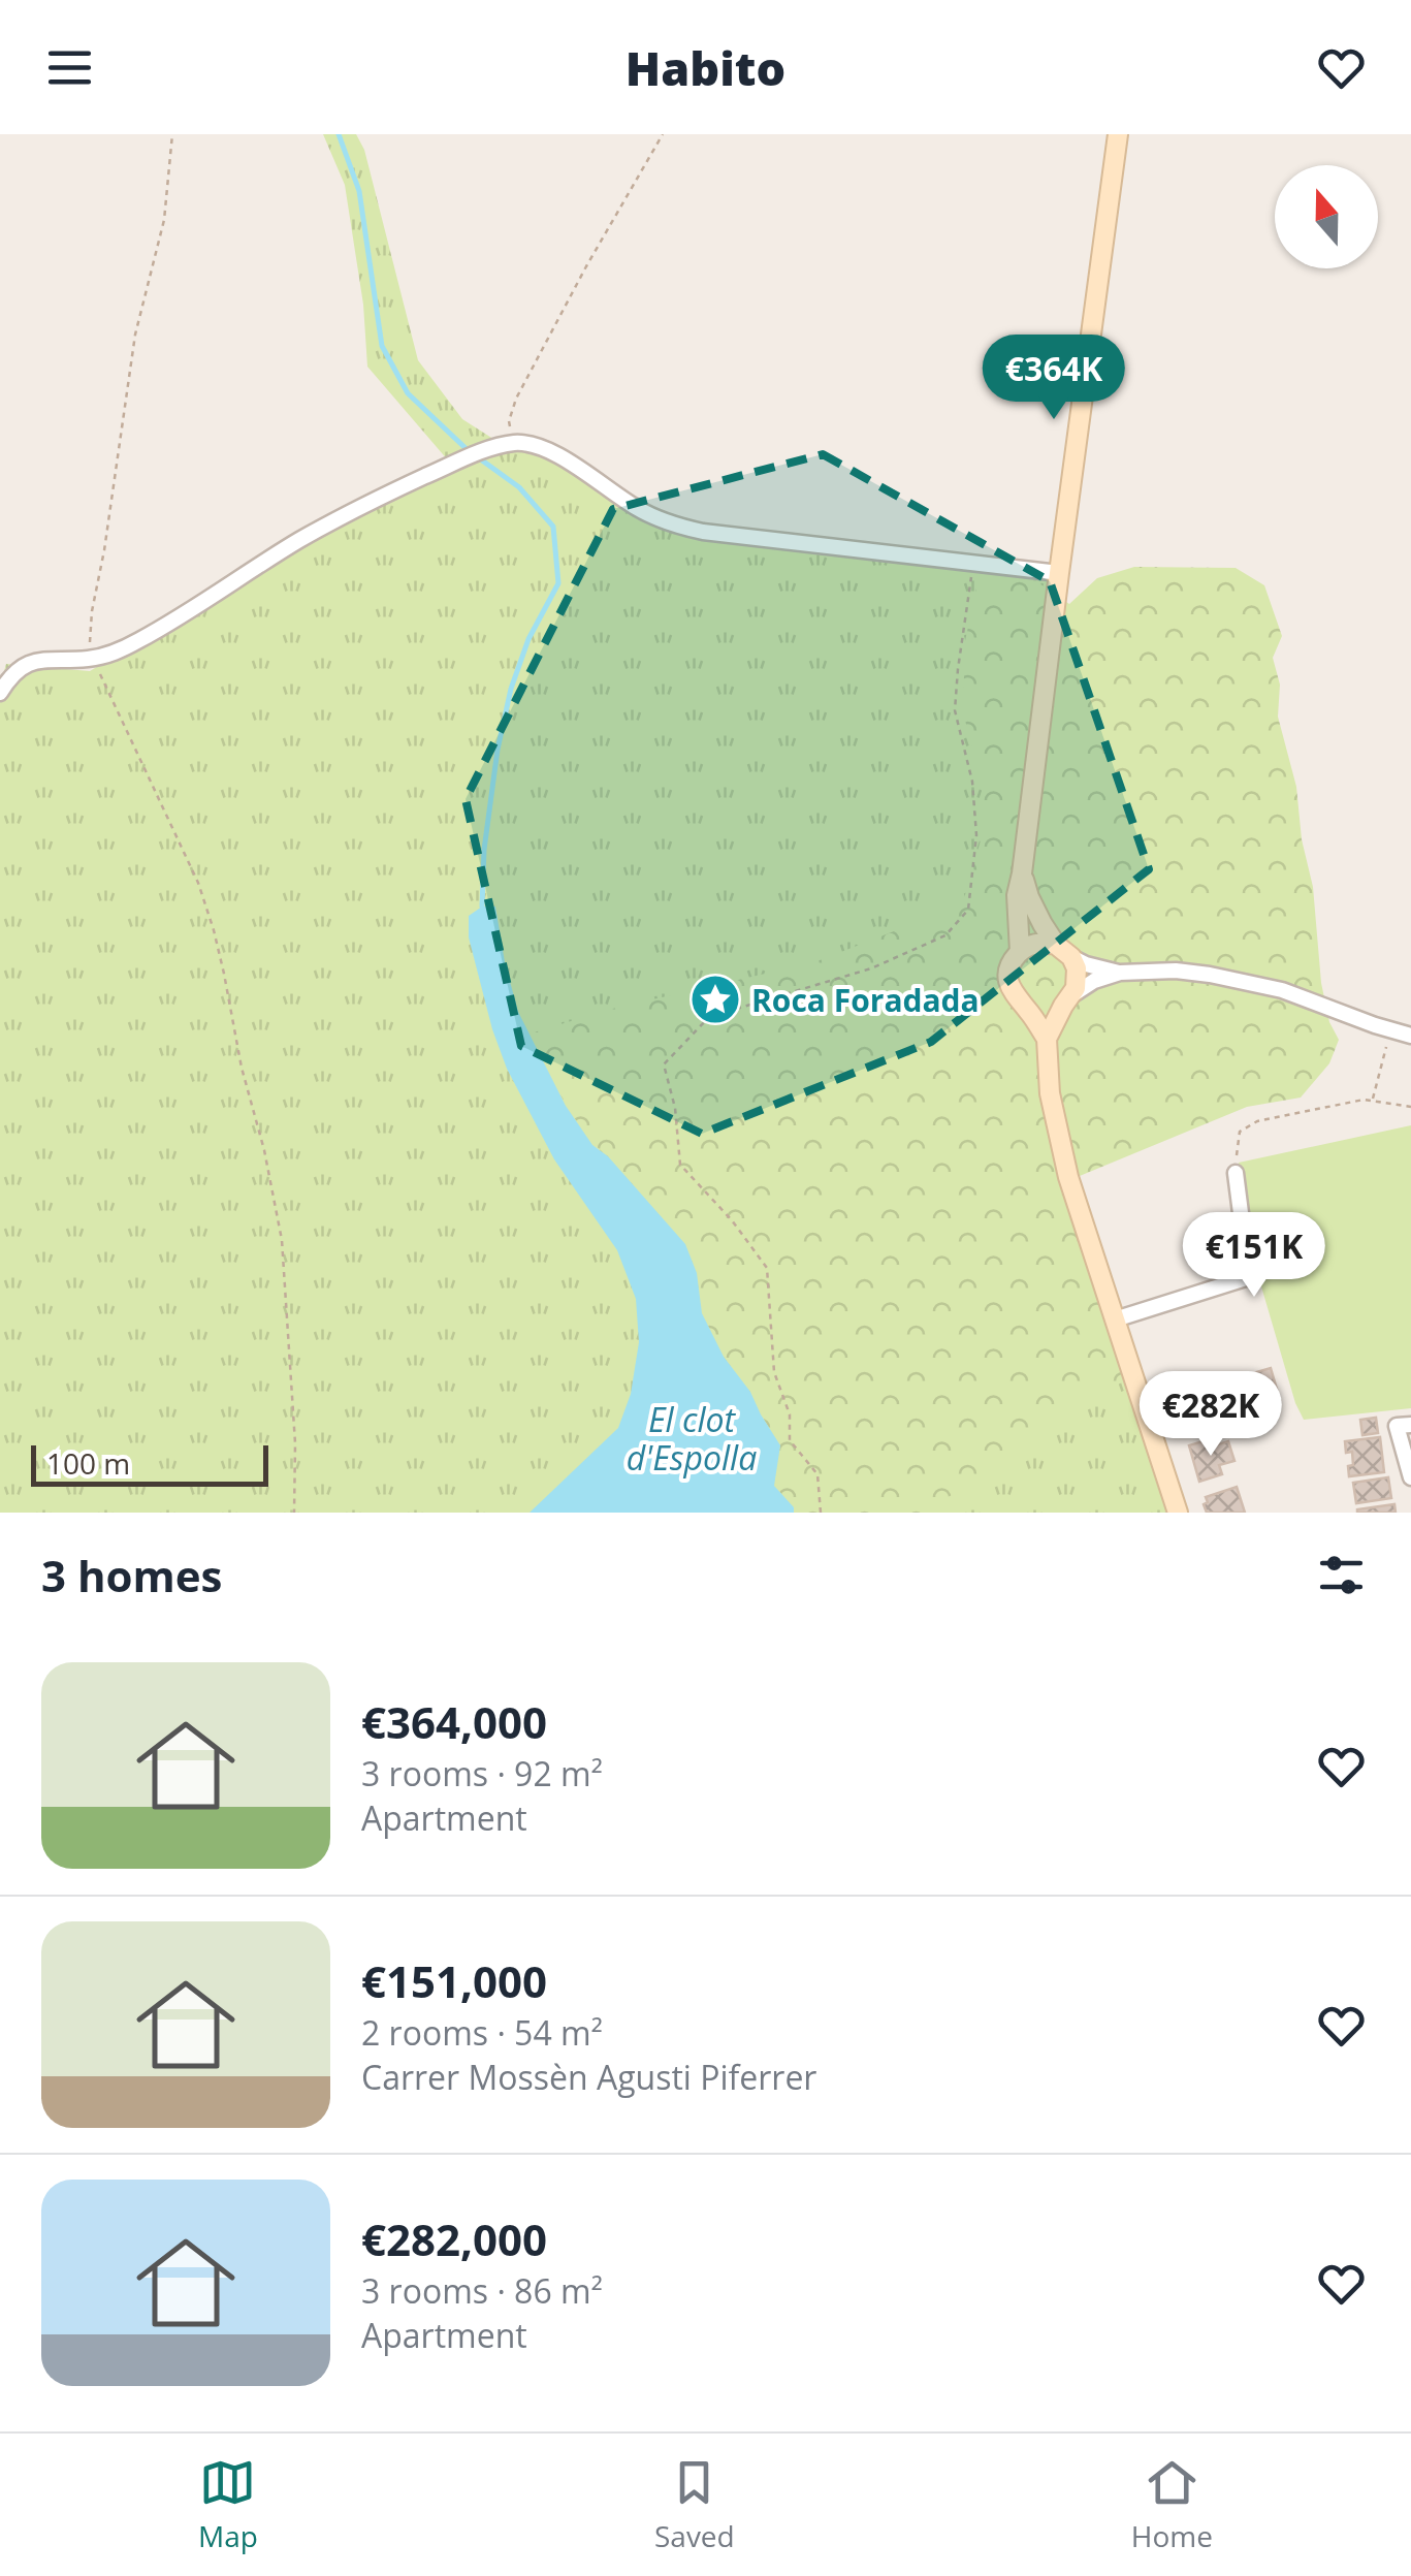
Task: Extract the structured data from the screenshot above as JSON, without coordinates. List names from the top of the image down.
{
  "water": ["El clot d'Espolla"],
  "places": {
    "place": ["Roca Foradada"]
  },
  "scale_bar": "100 m",
  "north": "top",
  "page": {
    "header": "Habito",
    "price": ["€364K", "€151K", "€282K"],
    "scale": "100 m",
    "heading": "3 homes",
    "list": [
      {
        "name": "€364,000",
        "note": "3 rooms · 92 m² · Apartment"
      },
      {
        "name": "€151,000",
        "note": "2 rooms · 54 m² · Carrer Mossèn Agusti Piferrer"
      },
      {
        "name": "€282,000",
        "note": "3 rooms · 86 m² · Apartment"
      }
    ],
    "tabs": ["Map", "Saved", "Home"]
  }
}
